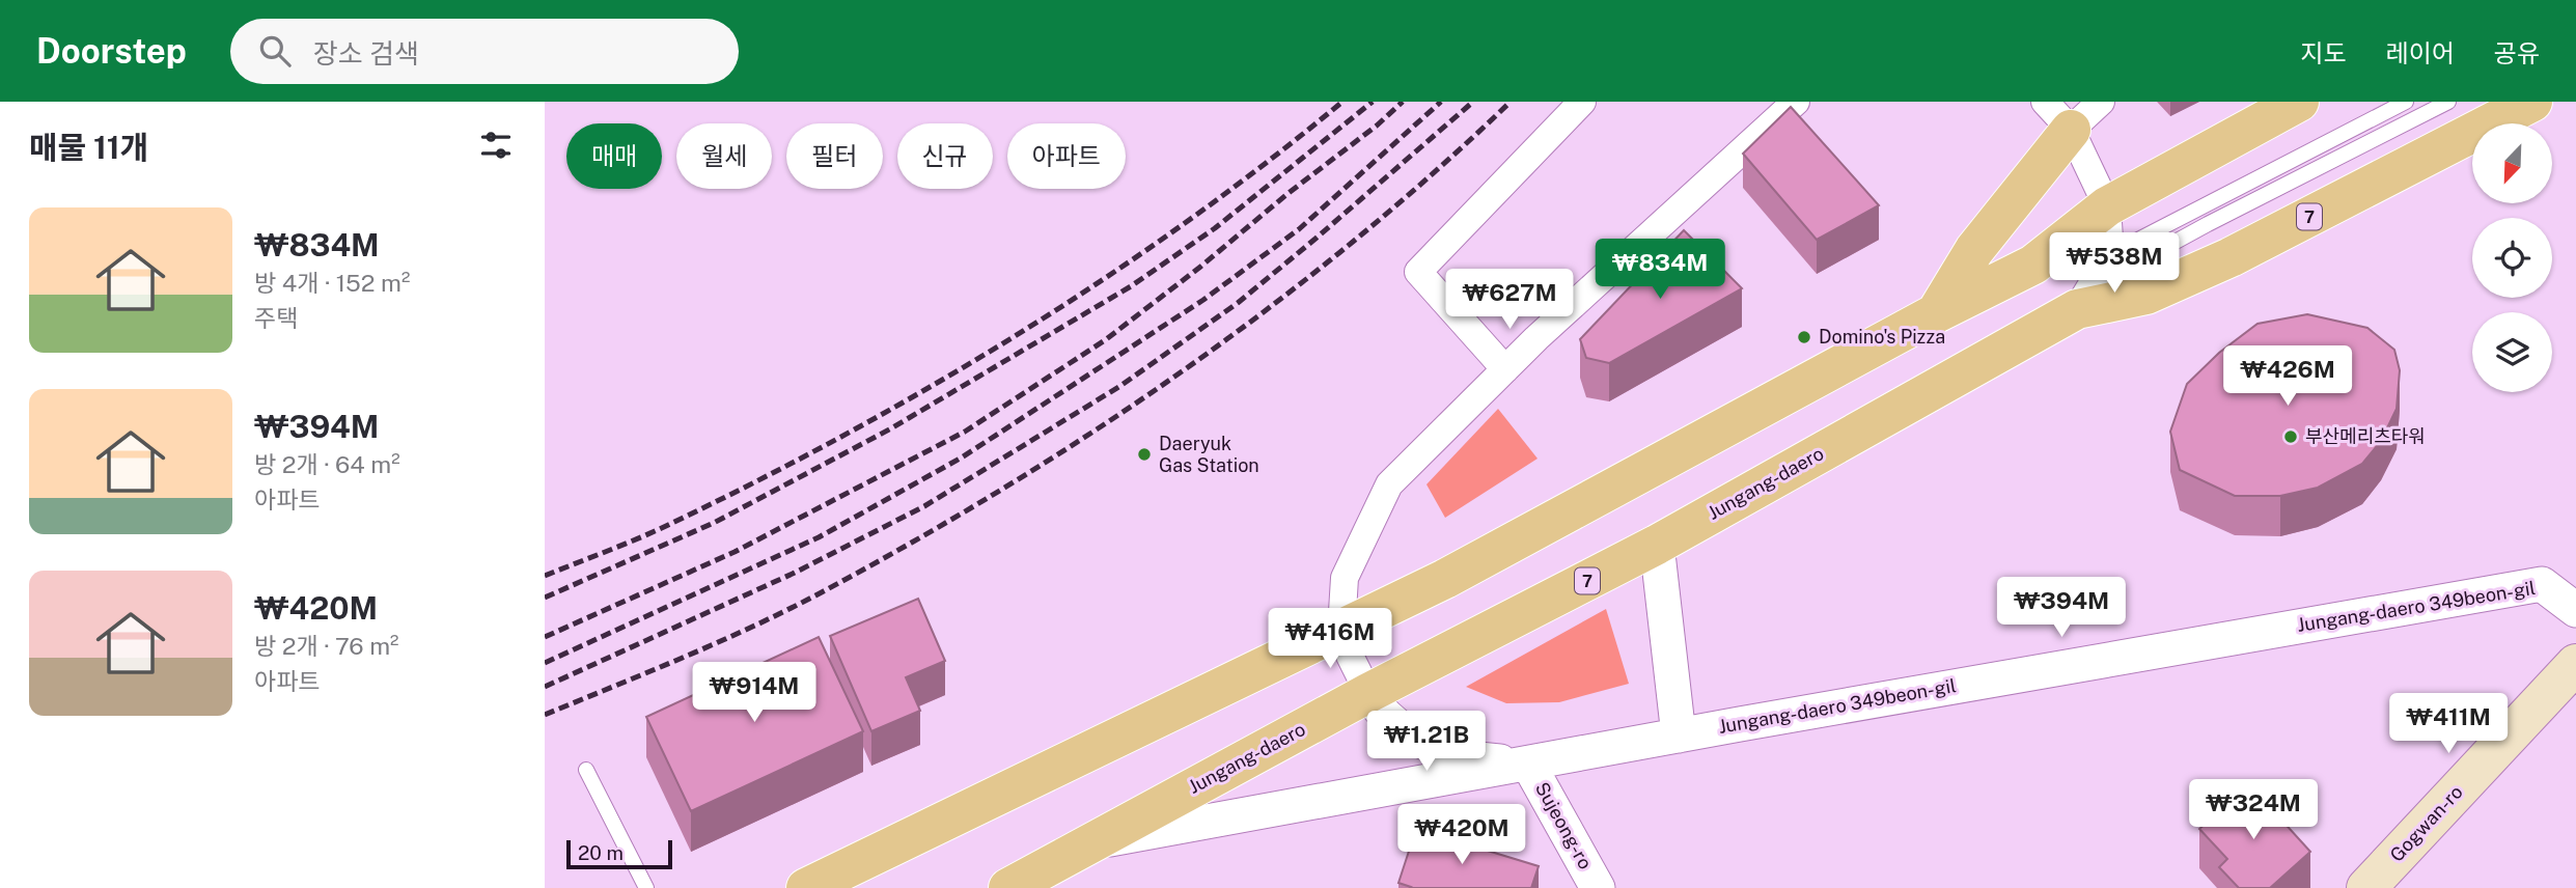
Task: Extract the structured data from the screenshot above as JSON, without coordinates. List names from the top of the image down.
{
  "streets": {
    "main road": ["7", "Jungang-daero", "Gogwan-ro"],
    "street": ["Jungang-daero 349beon-gil", "Sujeong-ro"]
  },
  "crossings": [
    ["Jungang-daero", "Jungang-daero 349beon-gil"],
    ["Jungang-daero 349beon-gil", "Sujeong-ro"]
  ],
  "places": ["Domino's Pizza", "부산메리츠타워", "Daeryuk Gas Station"],
  "scale_bar": "20 m",
  "north": "bottom left",
  "page": {
    "header": "Doorstep",
    "search": "장소 검색",
    "nav": ["지도", "레이어", "공유"],
    "heading": "매물 11개",
    "chip": [
      "매매",
      "월세",
      "필터",
      "신규",
      "아파트"
    ],
    "list": [
      {
        "name": "₩834M",
        "note": "방 4개 · 152 m² · 주택"
      },
      {
        "name": "₩394M",
        "note": "방 2개 · 64 m² · 아파트"
      },
      {
        "name": "₩420M",
        "note": "방 2개 · 76 m² · 아파트"
      }
    ],
    "price": [
      "₩538M",
      "₩834M",
      "₩627M",
      "₩426M",
      "₩394M",
      "₩416M",
      "₩914M",
      "₩411M",
      "₩1.21B",
      "₩324M",
      "₩420M"
    ],
    "scale": "20 m"
  }
}
